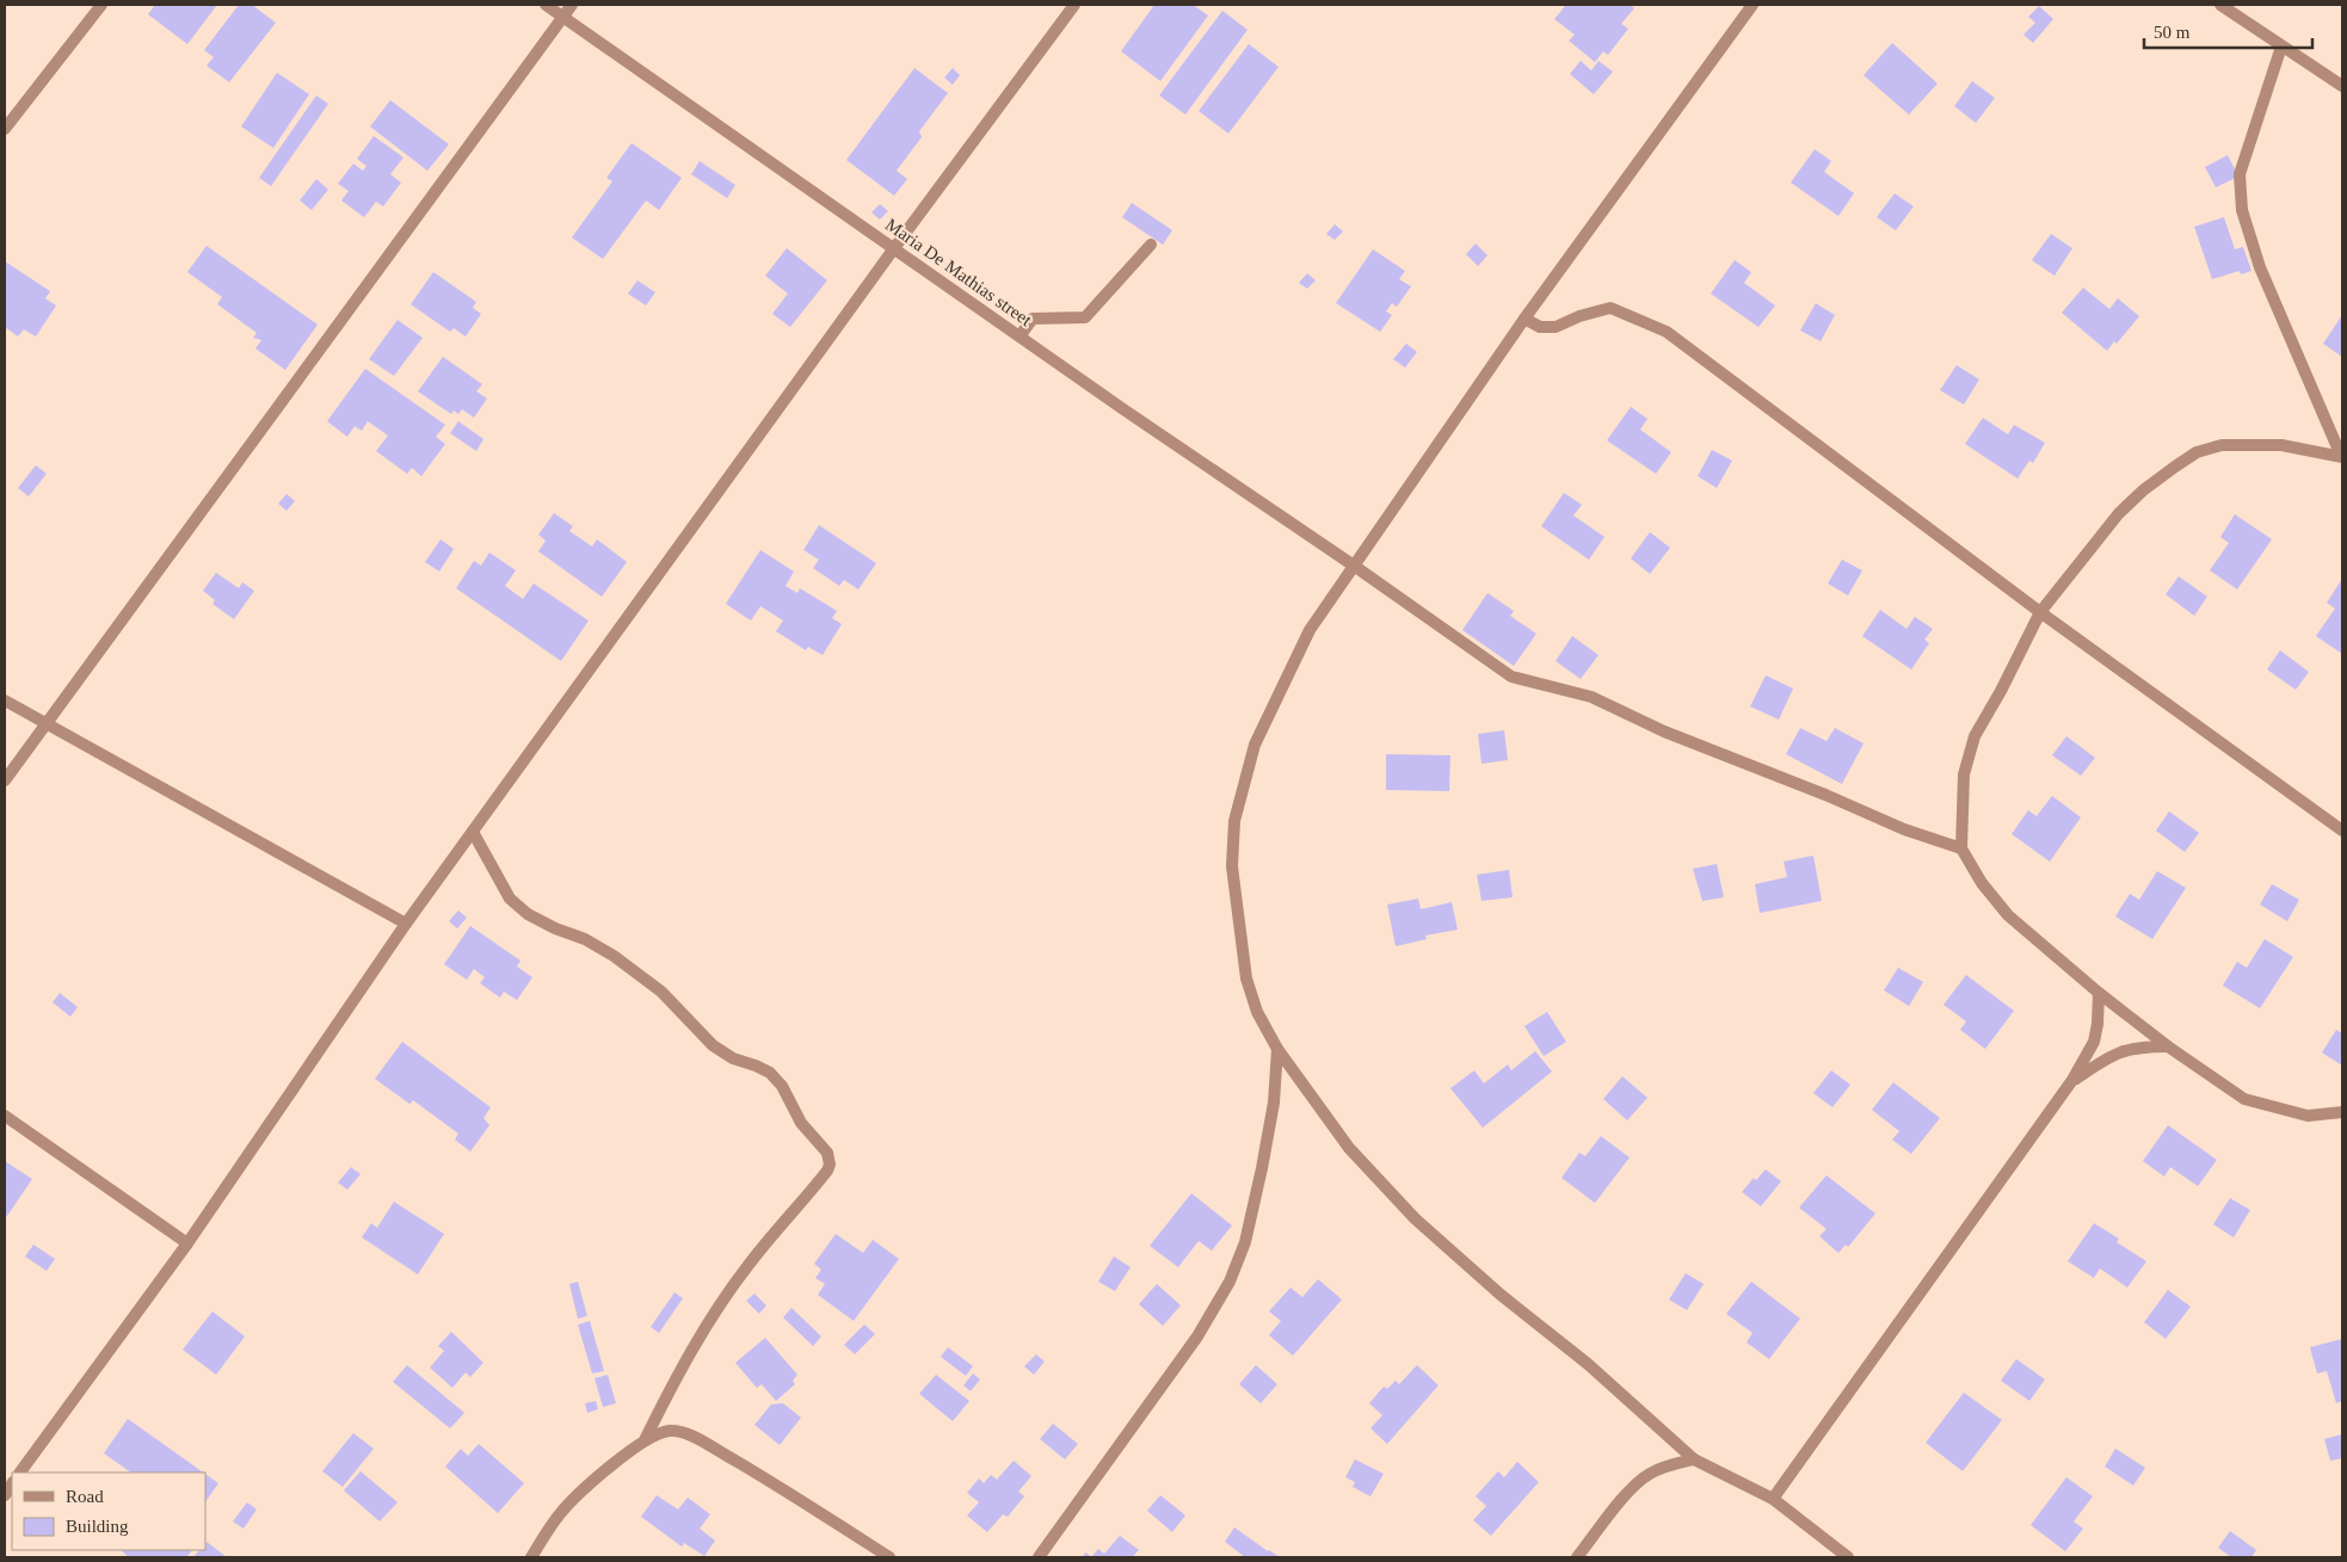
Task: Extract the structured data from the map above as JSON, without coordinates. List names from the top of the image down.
{
  "streets": {
    "street": ["Maria De Mathias street"]
  },
  "legend": ["Road", "Building"],
  "scale_bar": "50 m"
}
